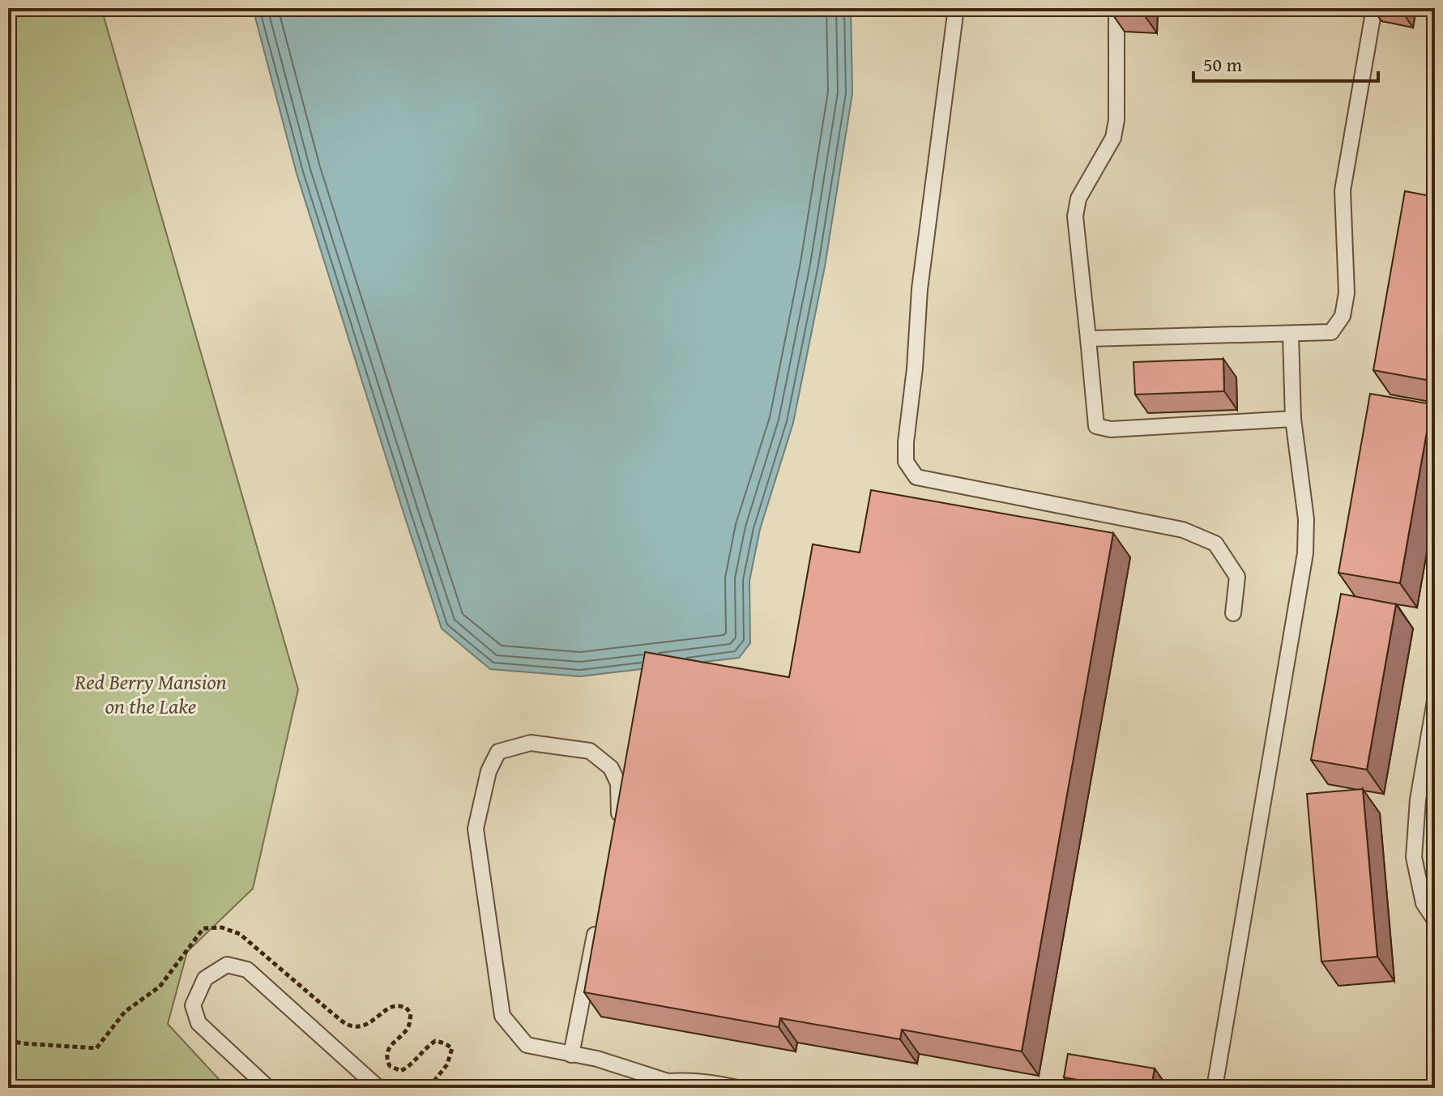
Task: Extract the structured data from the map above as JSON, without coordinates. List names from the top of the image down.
{
  "parks": ["Red Berry Mansion on the Lake"],
  "scale_bar": "50 m"
}
